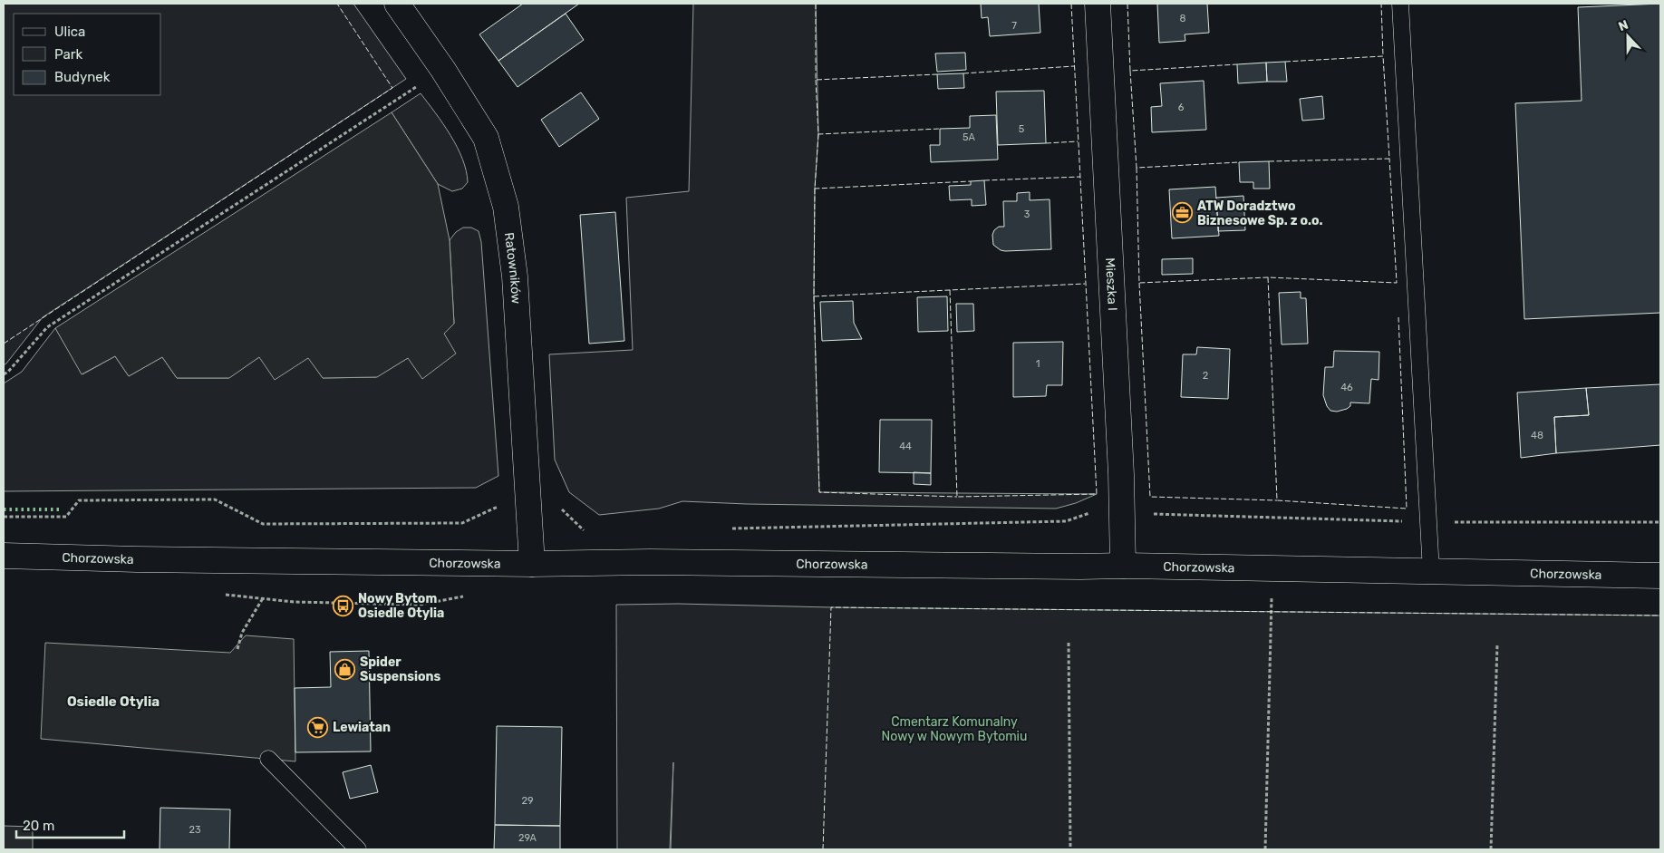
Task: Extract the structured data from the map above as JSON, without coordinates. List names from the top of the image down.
{
  "streets": {
    "street": ["Ratowników", "Mieszka I", "Chorzowska"]
  },
  "crossings": [
    ["Ratowników", "Chorzowska"],
    ["Mieszka I", "Chorzowska"]
  ],
  "districts": ["Osiedle Otylia"],
  "parks": ["Cmentarz Komunalny Nowy w Nowym Bytomiu"],
  "places": {
    "office": ["ATW Doradztwo Biznesowe Sp. z o.o."],
    "bus stop": ["Nowy Bytom Osiedle Otylia"],
    "shop": ["Spider Suspensions"],
    "supermarket": ["Lewiatan"]
  },
  "house_numbers": [
    "8",
    "7",
    "6",
    "5",
    "5A",
    "3",
    "1",
    "2",
    "46",
    "48",
    "44",
    "29",
    "23",
    "29A"
  ],
  "legend": ["Ulica", "Park", "Budynek"],
  "scale_bar": "20 m",
  "north": "top"
}
